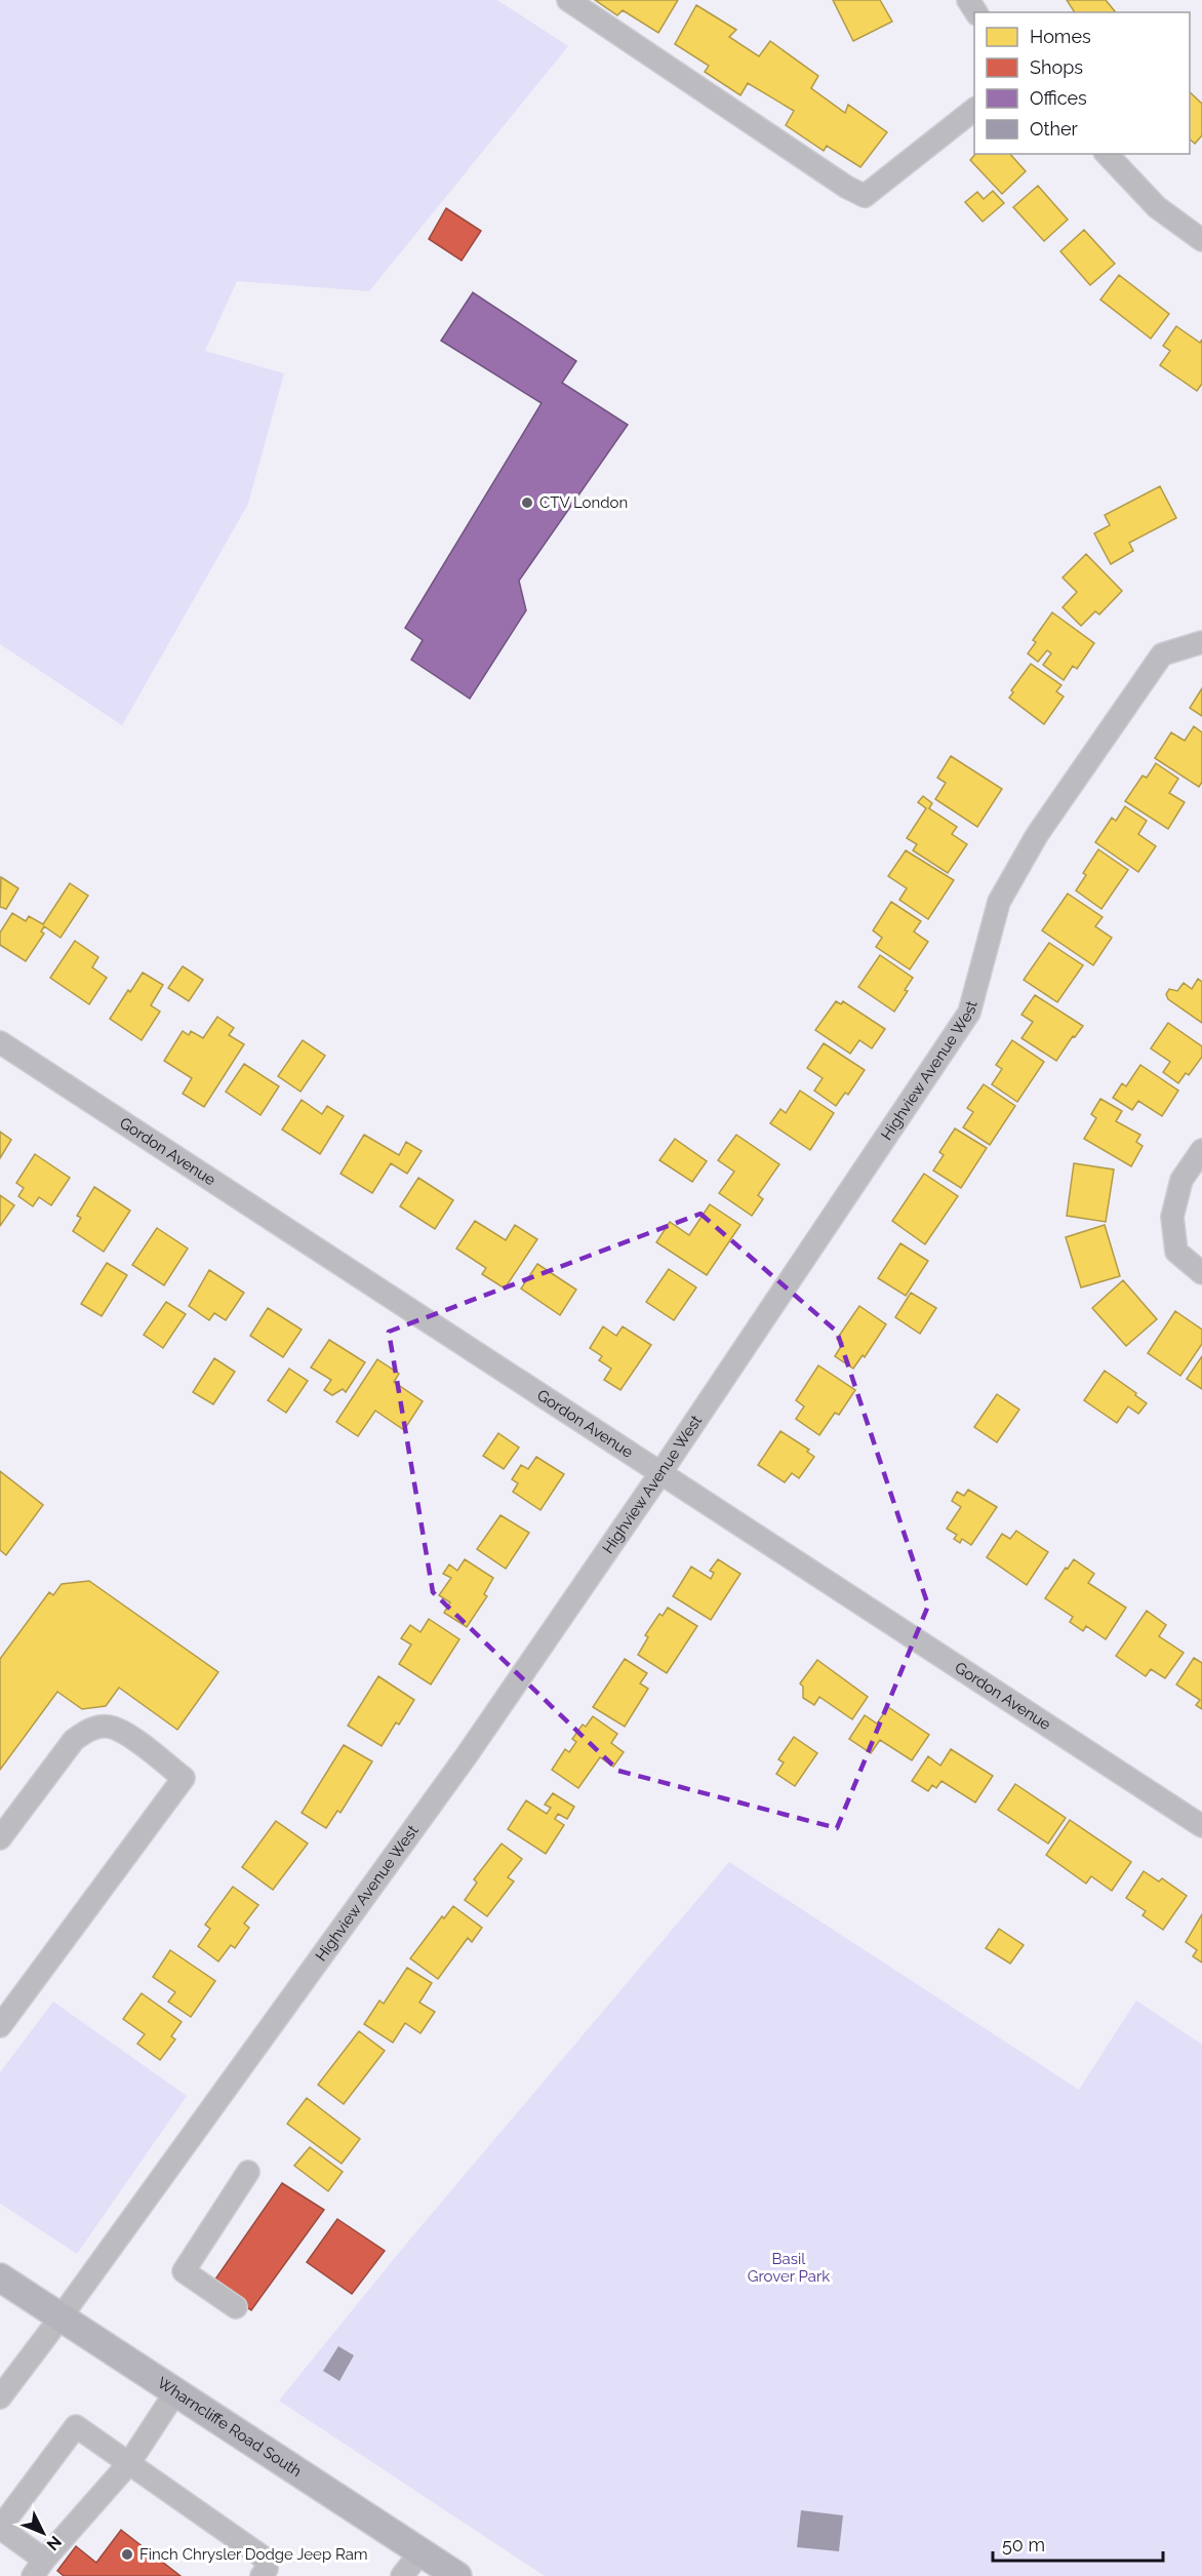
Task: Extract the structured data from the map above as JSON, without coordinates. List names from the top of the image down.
{
  "streets": {
    "main road": ["Wharncliffe Road South"],
    "street": ["Highview Avenue West", "Gordon Avenue"]
  },
  "crossings": [
    ["Highview Avenue West", "Gordon Avenue"],
    ["Highview Avenue West", "Wharncliffe Road South"]
  ],
  "parks": ["Basil Grover Park"],
  "places": ["CTV London", "Finch Chrysler Dodge Jeep Ram"],
  "legend": [
    "Homes",
    "Shops",
    "Offices",
    "Other"
  ],
  "scale_bar": "50 m",
  "north": "bottom right"
}
